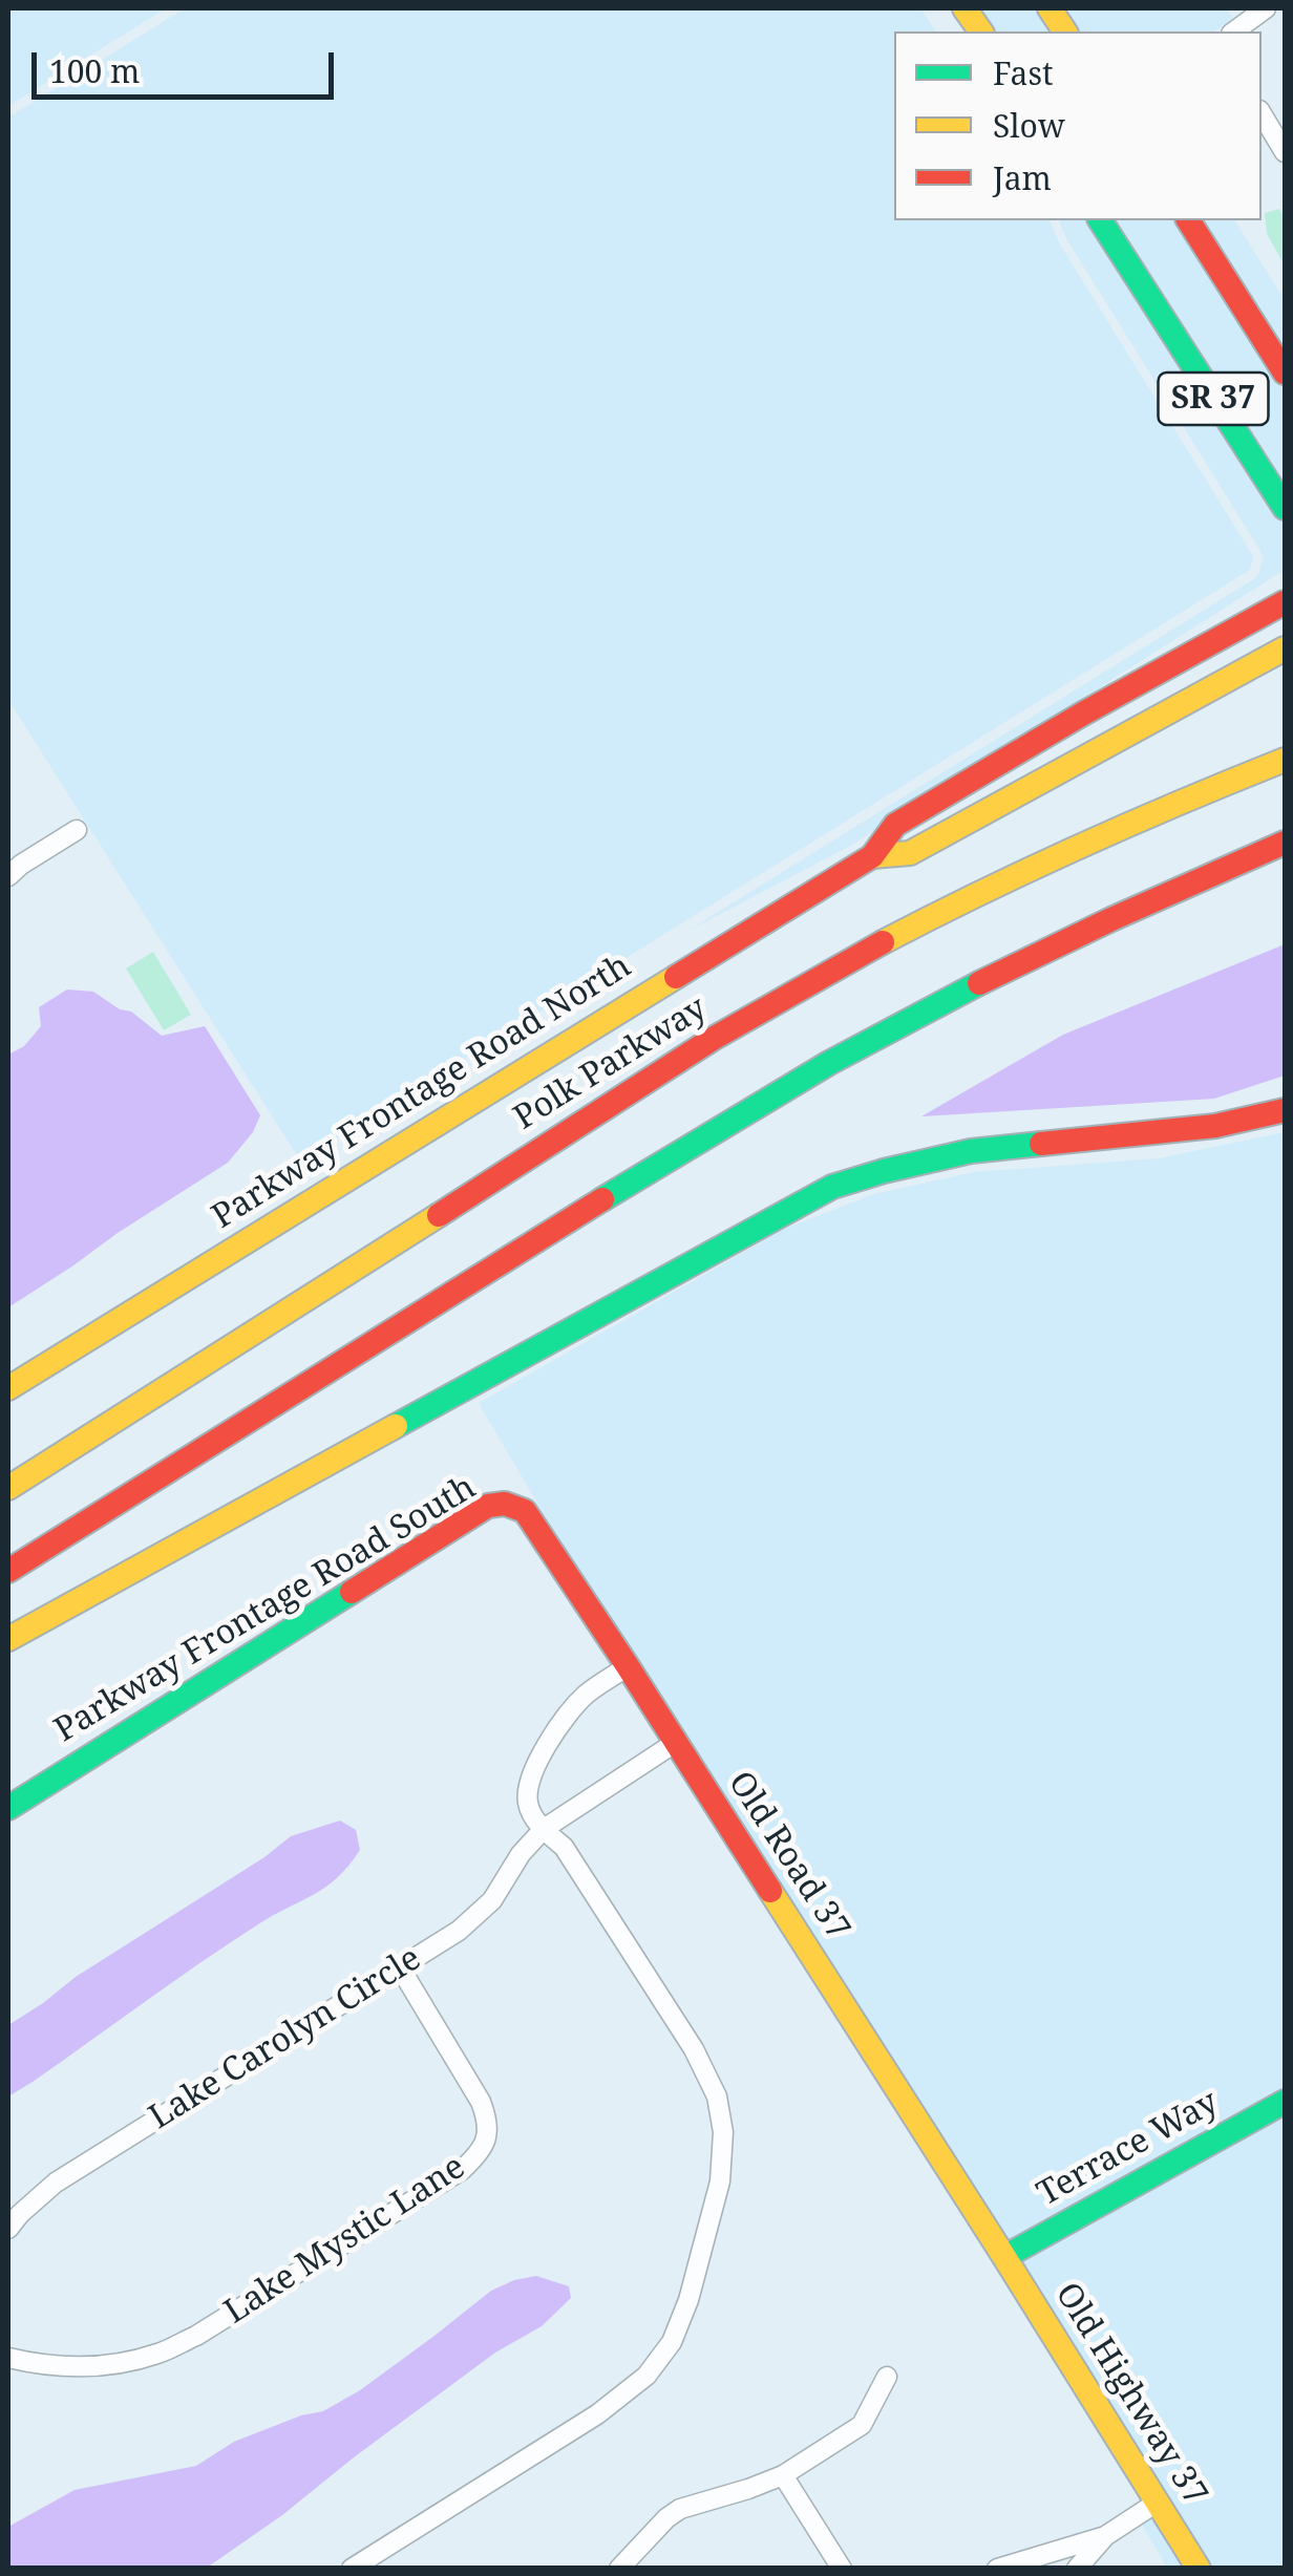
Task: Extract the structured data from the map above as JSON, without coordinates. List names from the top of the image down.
{
  "streets": {
    "main road": [
      "SR 37",
      "Polk Parkway",
      "Parkway Frontage Road North",
      "Parkway Frontage Road South",
      "Old Road 37",
      "Terrace Way",
      "Old Highway 37"
    ],
    "street": ["Lake Carolyn Circle", "Lake Mystic Lane"]
  },
  "crossings": [
    ["Parkway Frontage Road South", "Old Road 37"],
    ["Old Road 37", "Lake Carolyn Circle"],
    ["Old Road 37", "Terrace Way"],
    ["Old Road 37", "Old Highway 37"],
    ["Lake Carolyn Circle", "Lake Mystic Lane"],
    ["Terrace Way", "Old Highway 37"]
  ],
  "legend": ["Fast", "Slow", "Jam"],
  "scale_bar": "100 m"
}
